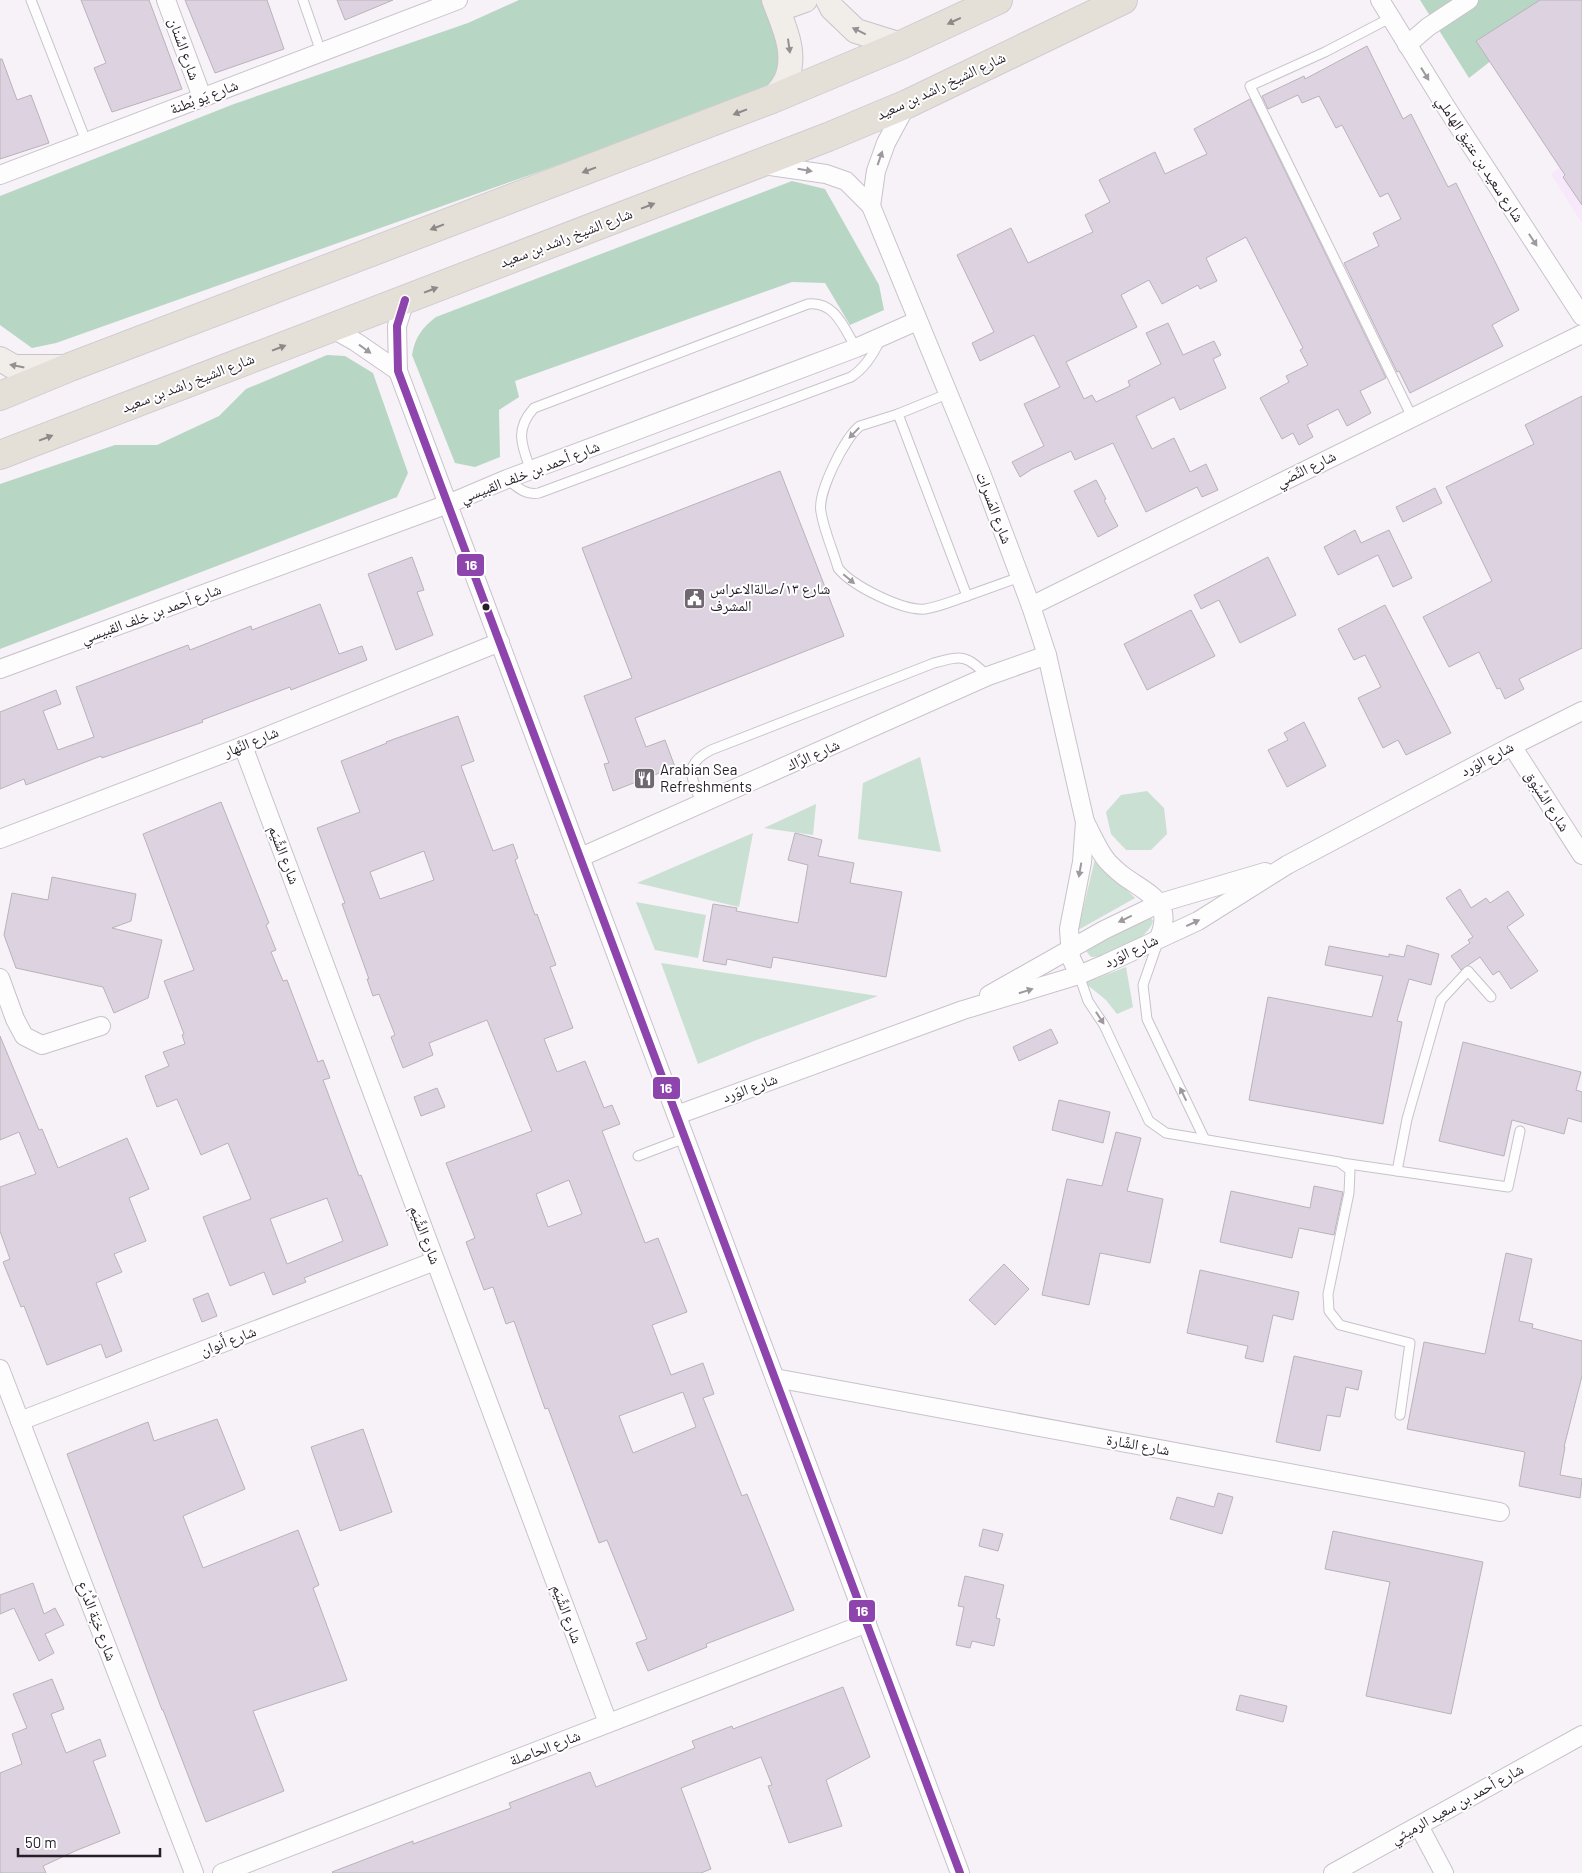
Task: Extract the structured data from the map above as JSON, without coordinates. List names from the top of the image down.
{
  "streets": {
    "main road": ["شارع الشيخ راشد بن سعيد"],
    "street": [
      "شارع السِّنان",
      "شارع يَو بُطنة",
      "شارع سعيد بن عتيق الهاملي",
      "شارع النِّصَي",
      "شارع أحمد بن خلف القبيسي",
      "شارع المَسرات",
      "شارع النَّهار",
      "شارع الرَّاك",
      "شارع الوَرد",
      "شارع السُّبُوق",
      "شارع الشِّيَم",
      "شارع أَنوان",
      "شارع الشَّارة",
      "شارع خبَة الدُّرُع",
      "شارع الحاصلة",
      "شارع أحمد بن سعيد الرميثي"
    ]
  },
  "crossings": [
    ["شارع السِّنان", "شارع يَو بُطنة"],
    ["شارع الشيخ راشد بن سعيد", "شارع المَسرات"],
    ["شارع النِّصَي", "شارع المَسرات"],
    ["شارع أحمد بن خلف القبيسي", "شارع المَسرات"],
    ["شارع المَسرات", "شارع الرَّاك"],
    ["شارع المَسرات", "شارع الوَرد"],
    ["شارع النَّهار", "شارع الشِّيَم"],
    ["شارع الوَرد", "شارع السُّبُوق"],
    ["شارع الشِّيَم", "شارع أَنوان"],
    ["شارع الشِّيَم", "شارع الحاصلة"],
    ["شارع أَنوان", "شارع خبَة الدُّرُع"]
  ],
  "one_way": ["شارع سعيد بن عتيق الهاملي"],
  "places": {
    "public building": ["شارع ١٣/صالةالاعراس المشرف"],
    "restaurant": ["Arabian Sea Refreshments"]
  },
  "lines": ["transit line 16"],
  "scale_bar": "50 m"
}
